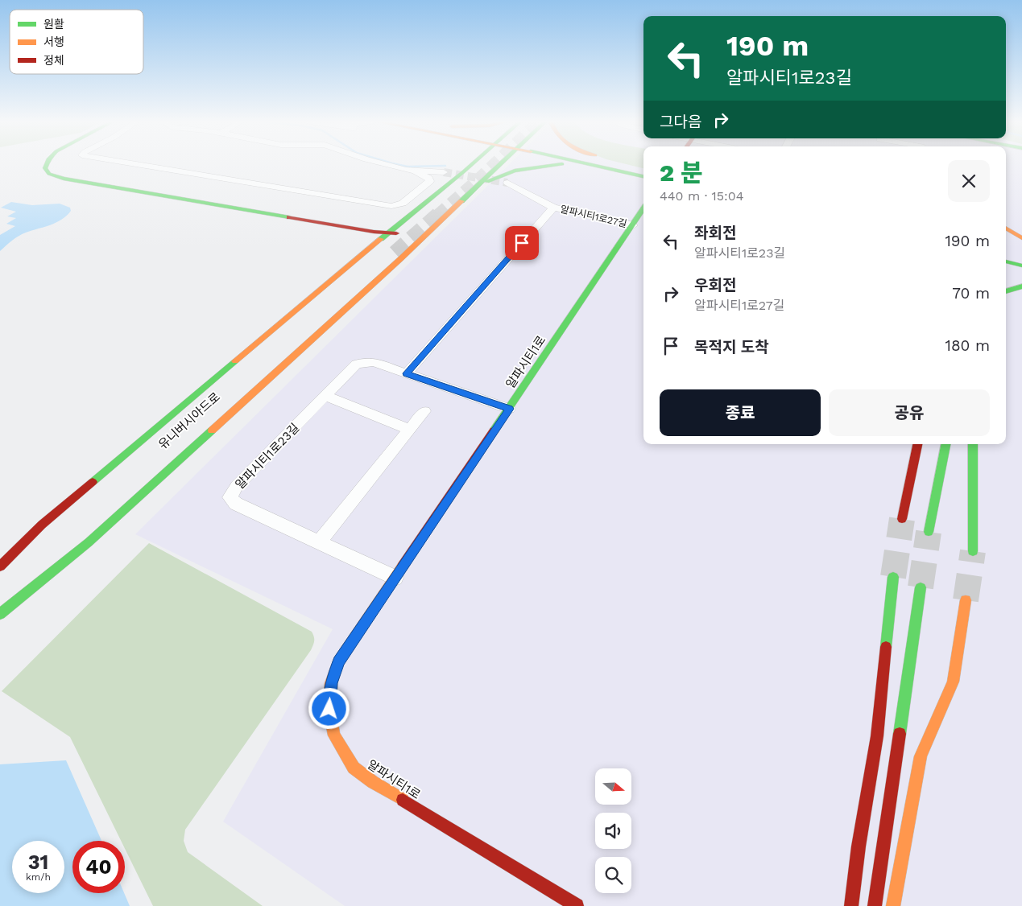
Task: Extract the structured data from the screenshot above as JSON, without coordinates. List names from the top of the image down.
{
  "streets": {
    "main road": ["알파시티1로"],
    "street": ["알파시티1로27길", "알파시티1로23길"]
  },
  "crossings": [
    ["알파시티1로27길", "알파시티1로"],
    ["알파시티1로27길", "알파시티1로23길"],
    ["알파시티1로", "알파시티1로23길"]
  ],
  "legend": ["원활", "서행", "정체"],
  "north": "right",
  "page": {
    "turn": ["190 m", "알파시티1로23길"],
    "then": "그다음",
    "heading": ["2 분", "440 m · 15:04"],
    "list": [
      {
        "name": "좌회전",
        "note": "알파시티1로23길",
        "value": "190 m"
      },
      {
        "name": "우회전",
        "note": "알파시티1로27길",
        "value": "70 m"
      },
      {
        "name": "목적지 도착",
        "value": "180 m"
      }
    ],
    "buttons": ["종료", "공유"],
    "speed": "31 km/h",
    "limit": "40"
  }
}
